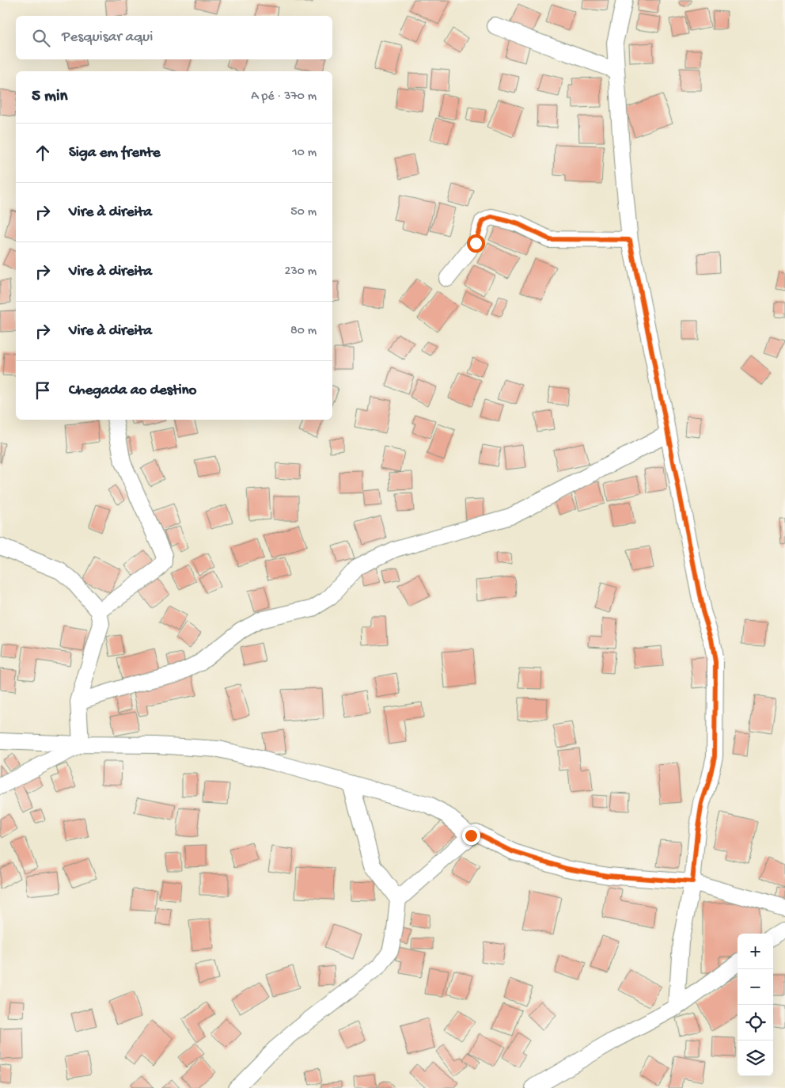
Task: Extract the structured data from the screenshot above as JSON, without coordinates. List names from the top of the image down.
{
  "page": {
    "search": "Pesquisar aqui",
    "heading": ["5 min", "A pé · 370 m"],
    "list": [
      ["Siga em frente", "10 m"],
      ["Vire à direita", "50 m"],
      ["Vire à direita", "230 m"],
      ["Vire à direita", "80 m"],
      "Chegada ao destino"
    ],
    "map_buttons": ["+", "−"]
  }
}
